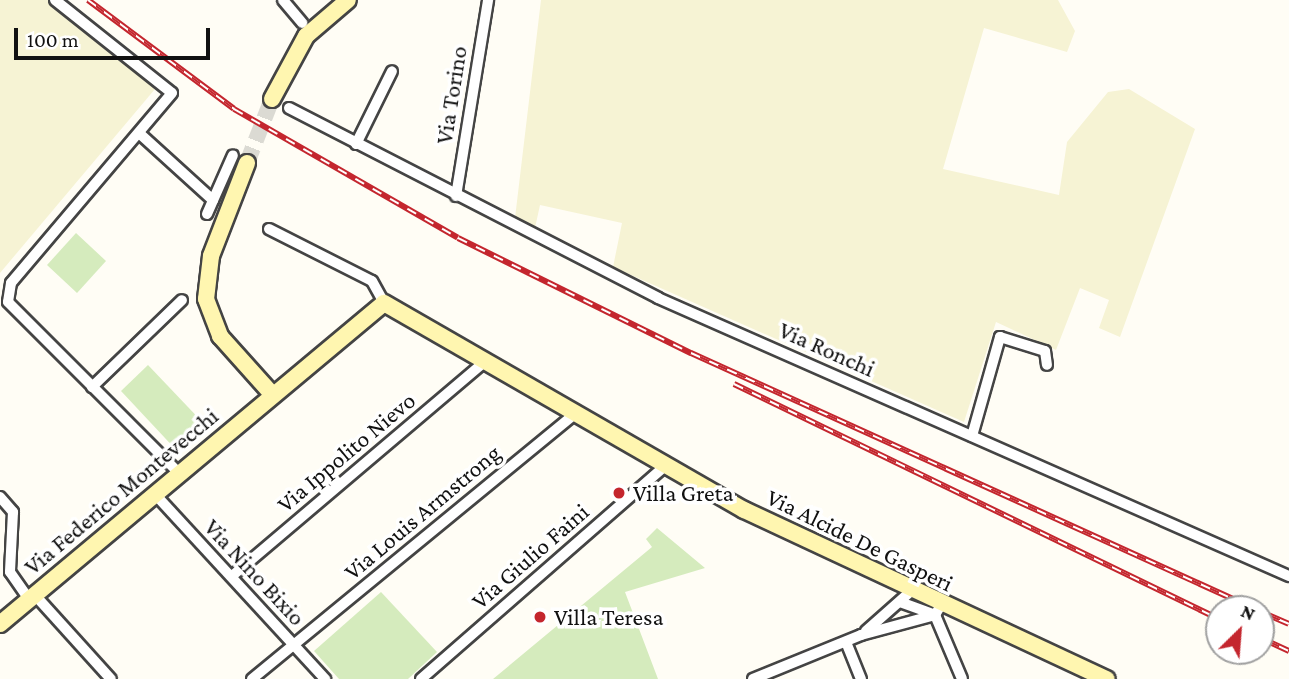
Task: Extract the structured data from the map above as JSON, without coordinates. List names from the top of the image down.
{
  "streets": {
    "street": [
      "Via Torino",
      "Via Ronchi",
      "Via Ippolito Nievo",
      "Via Federico Montevecchi",
      "Via Louis Armstrong",
      "Via Alcide De Gasperi",
      "Via Giulio Faini",
      "Via Nino Bixio"
    ]
  },
  "crossings": [
    ["Via Torino", "Via Ronchi"],
    ["Via Ippolito Nievo", "Via Alcide De Gasperi"],
    ["Via Ippolito Nievo", "Via Nino Bixio"],
    ["Via Federico Montevecchi", "Via Nino Bixio"],
    ["Via Louis Armstrong", "Via Alcide De Gasperi"],
    ["Via Louis Armstrong", "Via Nino Bixio"],
    ["Via Alcide De Gasperi", "Via Giulio Faini"]
  ],
  "places": ["Villa Greta", "Villa Teresa"],
  "scale_bar": "100 m",
  "north": "top right"
}
